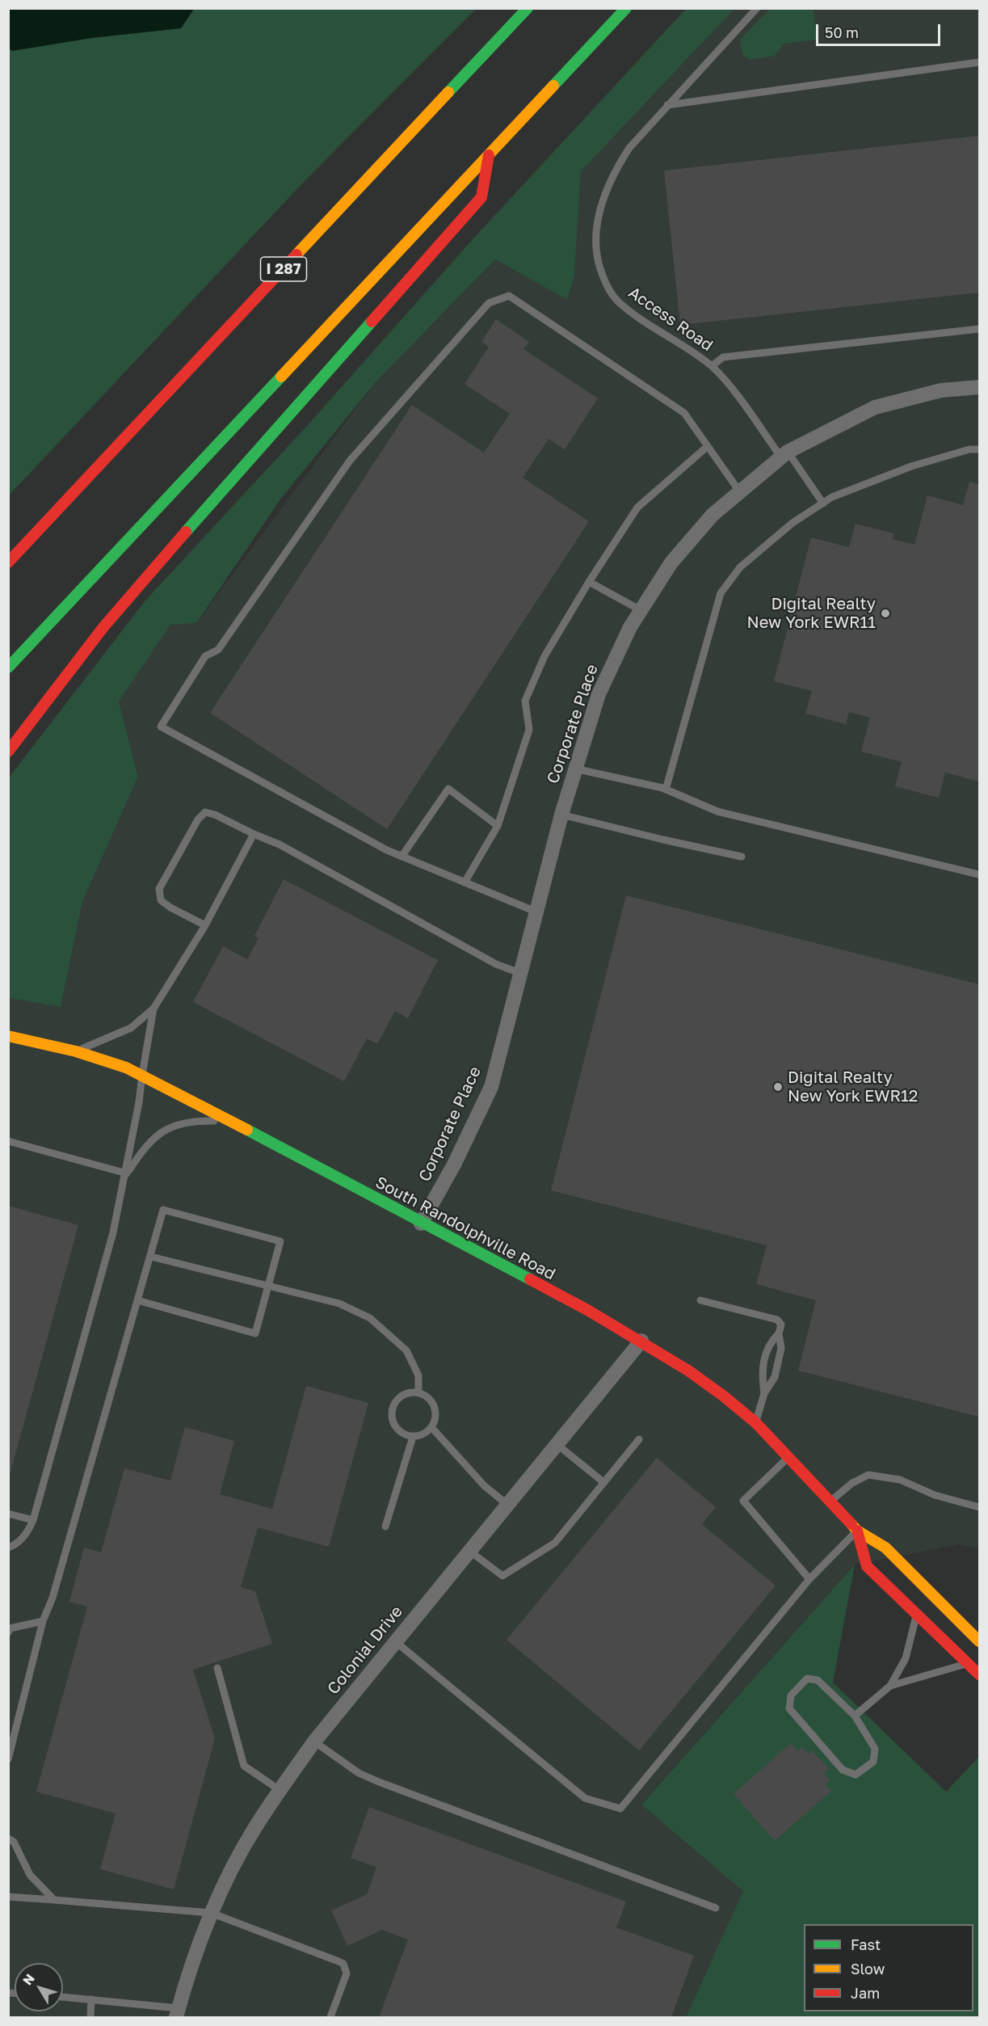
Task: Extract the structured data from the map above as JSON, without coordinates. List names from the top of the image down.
{
  "streets": {
    "main road": ["I 287", "South Randolphville Road"],
    "street": ["Corporate Place", "Colonial Drive"],
    "lane": ["Access Road"]
  },
  "crossings": [
    ["Access Road", "Corporate Place"],
    ["Corporate Place", "South Randolphville Road"],
    ["South Randolphville Road", "Colonial Drive"]
  ],
  "places": ["Digital Realty New York EWR11", "Digital Realty New York EWR12"],
  "legend": ["Fast", "Slow", "Jam"],
  "scale_bar": "50 m",
  "north": "top left"
}
